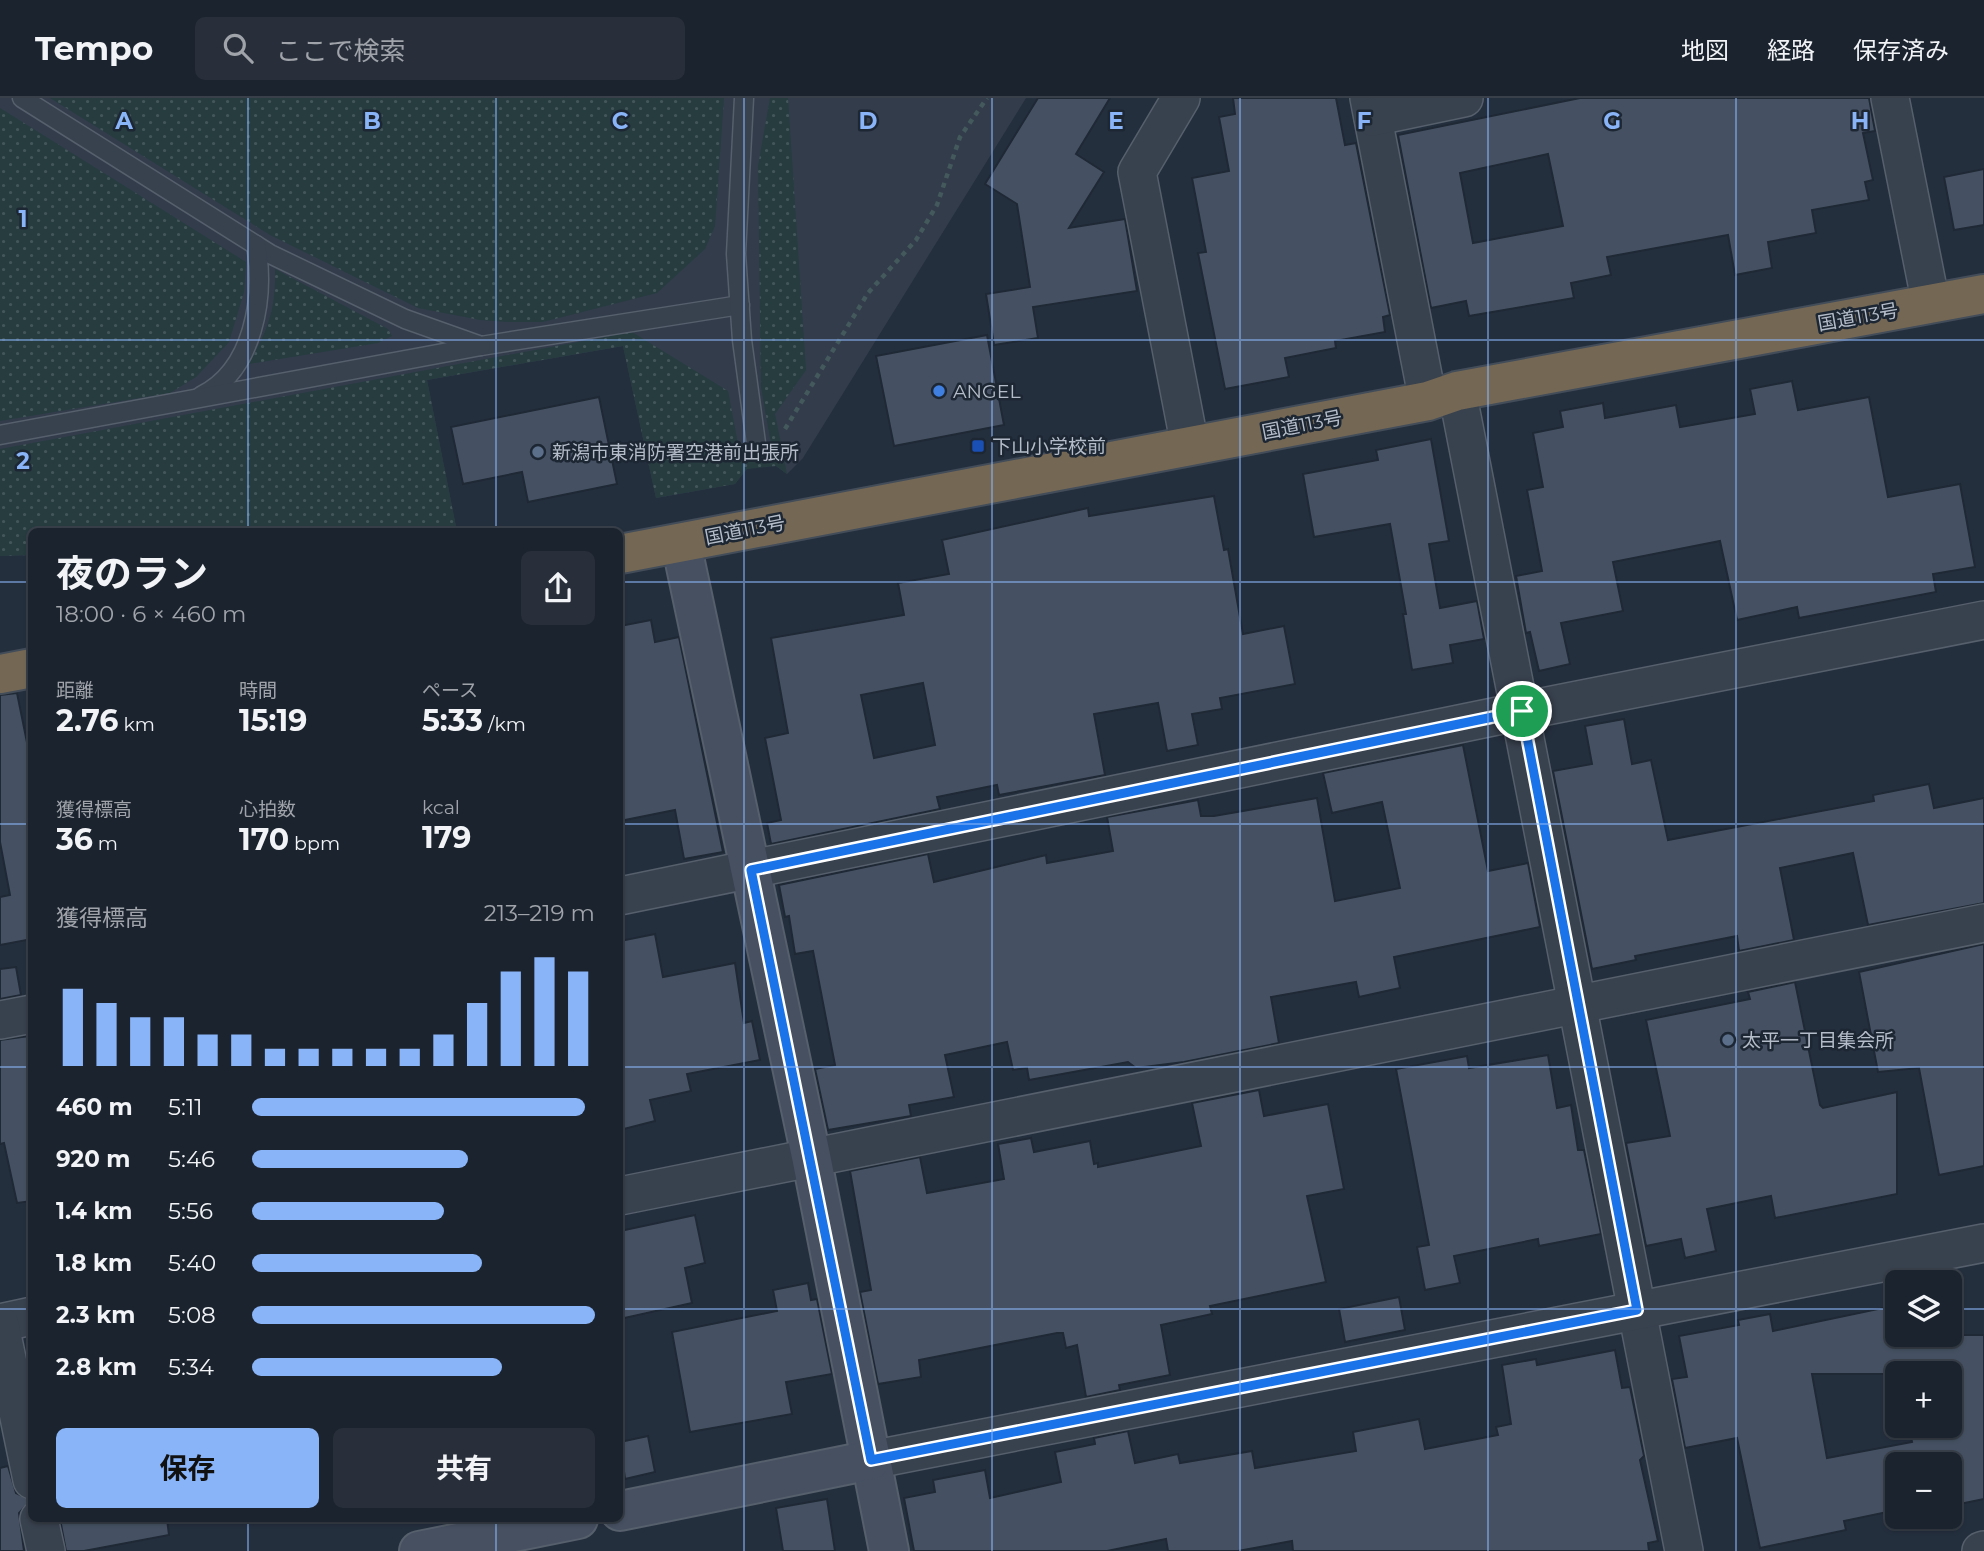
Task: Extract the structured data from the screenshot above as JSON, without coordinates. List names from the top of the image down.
{
  "streets": {
    "highway": ["国道113号"]
  },
  "places": {
    "other": ["ANGEL", "新潟市東消防署空港前出張所", "太平一丁目集会所"],
    "transit": ["下山小学校前"]
  },
  "page": {
    "header": "Tempo",
    "search": "ここで検索",
    "nav": ["地図", "経路", "保存済み"],
    "heading": ["夜のラン", "18:00 · 6 × 460 m"],
    "stats": [
      ["距離", "2.76 km"],
      ["時間", "15:19"],
      ["ペース", "5:33 /km"],
      ["獲得標高", "36 m"],
      ["心拍数", "170 bpm"],
      ["kcal", "179"]
    ],
    "chart": ["獲得標高", "213–219 m"],
    "list": [
      {
        "name": "460 m",
        "note": "5:11"
      },
      {
        "name": "920 m",
        "note": "5:46"
      },
      {
        "name": "1.4 km",
        "note": "5:56"
      },
      {
        "name": "1.8 km",
        "note": "5:40"
      },
      {
        "name": "2.3 km",
        "note": "5:08"
      },
      {
        "name": "2.8 km",
        "note": "5:34"
      }
    ],
    "map_buttons": ["+", "−"],
    "buttons": ["保存", "共有"]
  },
  "grid": {
    "columns": [
      "A",
      "B",
      "C",
      "D",
      "E",
      "F",
      "G",
      "H"
    ],
    "rows": ["1", "2"]
  }
}
